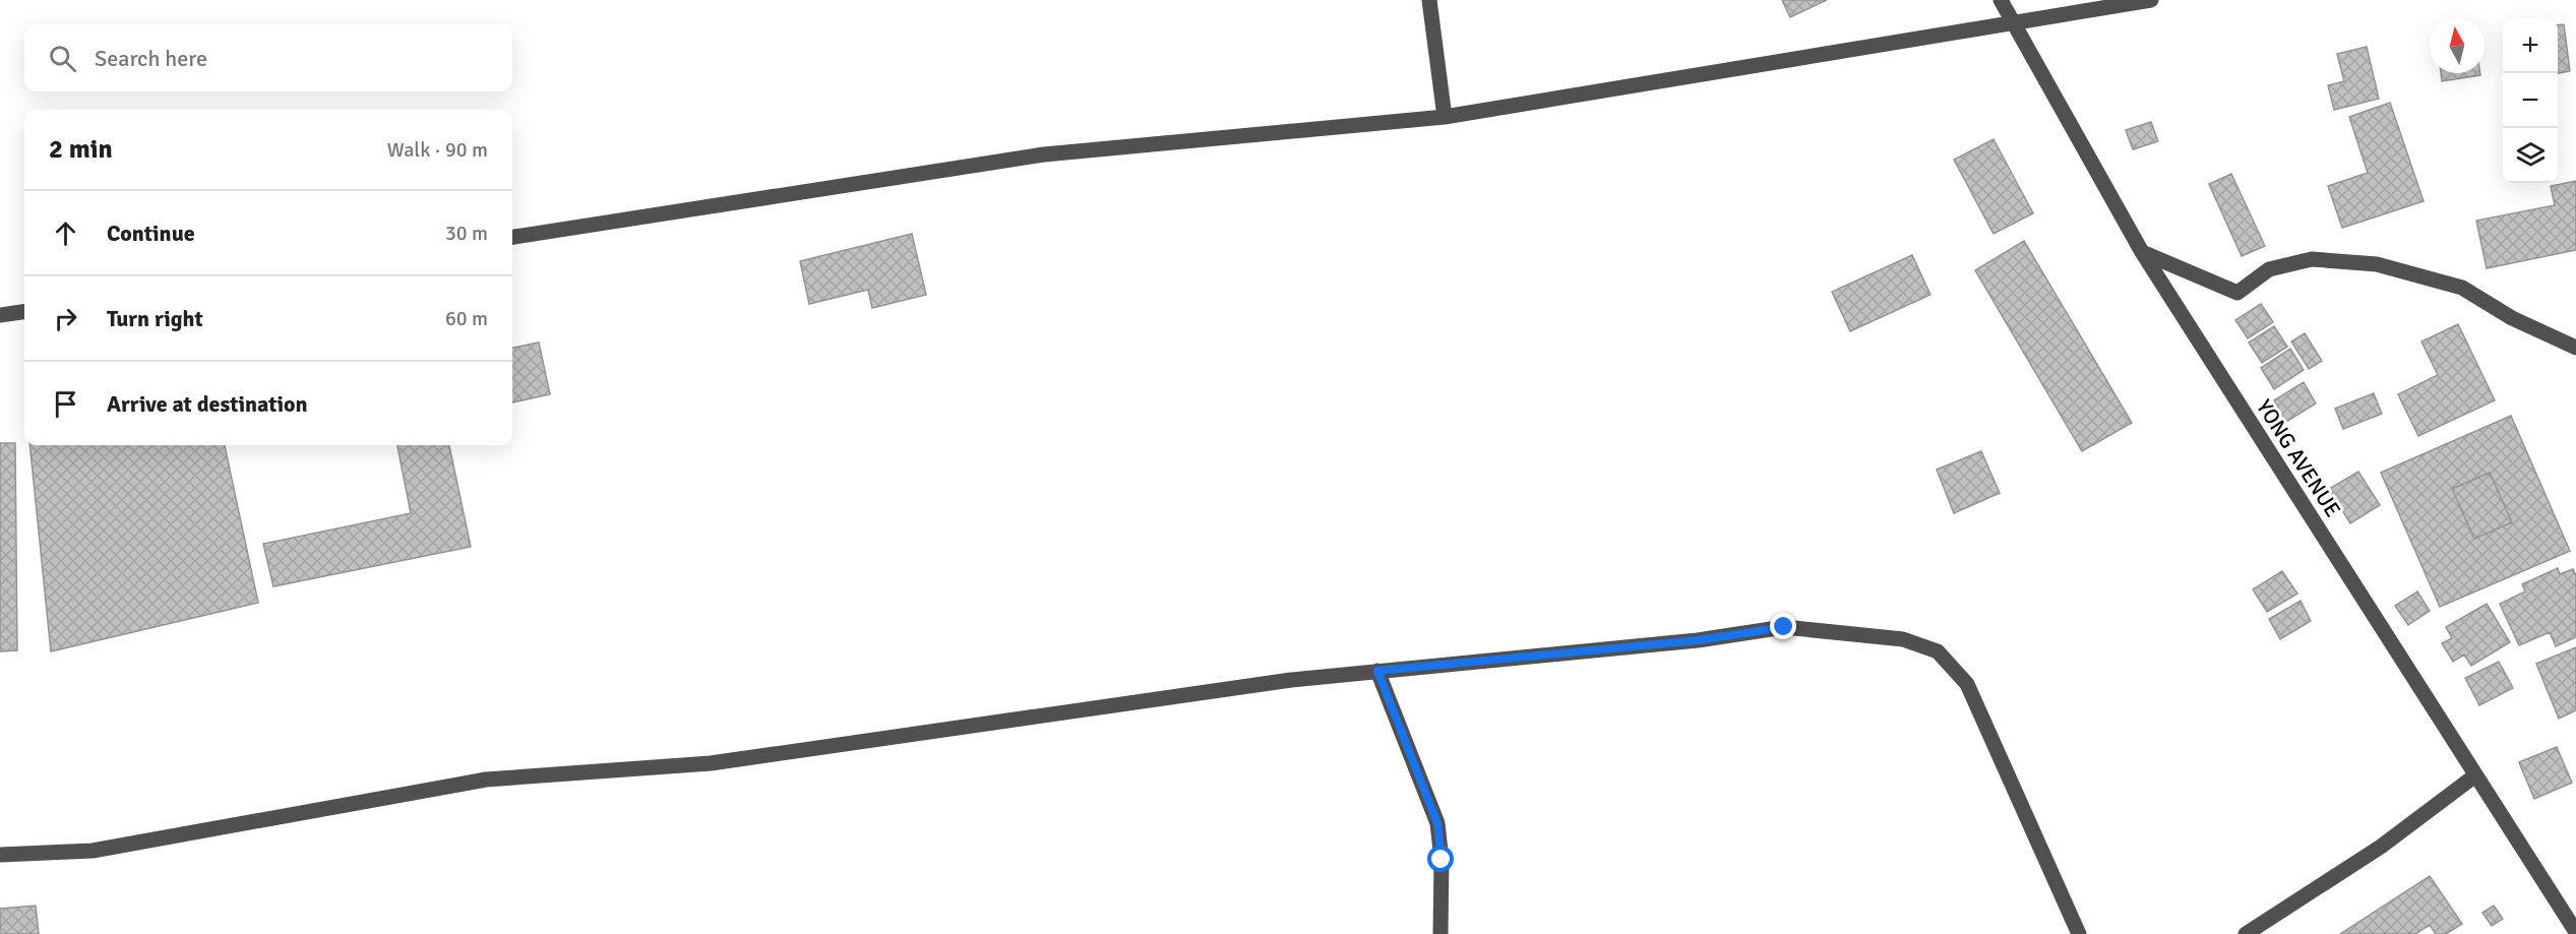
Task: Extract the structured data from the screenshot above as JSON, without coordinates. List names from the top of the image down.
{
  "streets": {
    "street": ["YONG AVENUE"]
  },
  "north": "top",
  "page": {
    "map_buttons": ["+", "−"],
    "search": "Search here",
    "heading": ["2 min", "Walk · 90 m"],
    "list": [
      ["Continue", "30 m"],
      ["Turn right", "60 m"],
      "Arrive at destination"
    ]
  }
}
